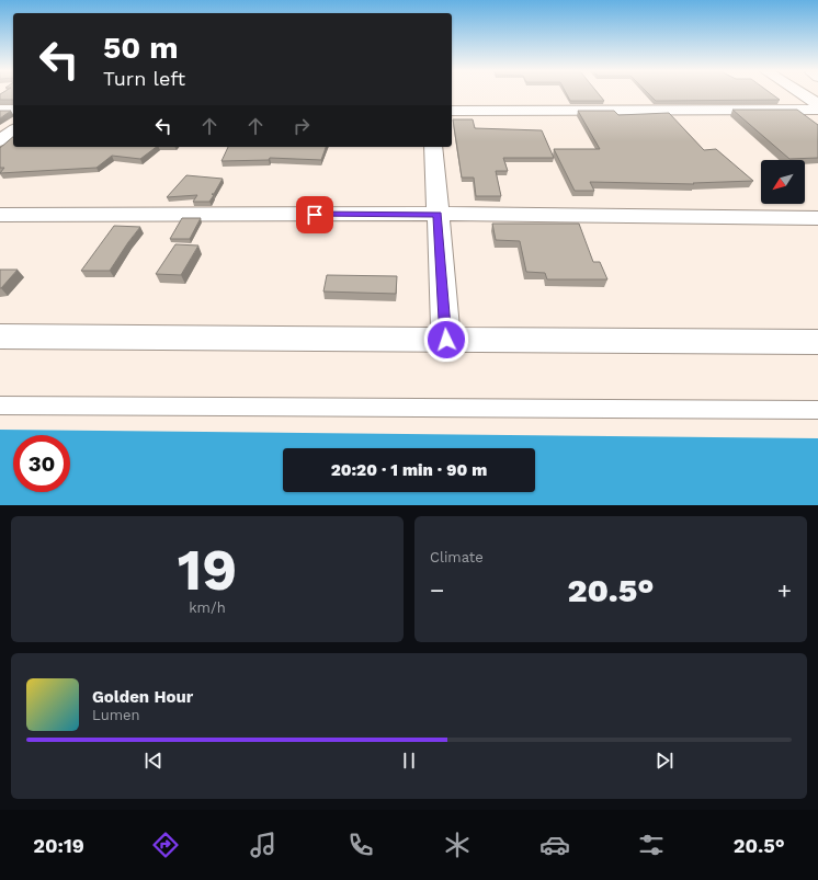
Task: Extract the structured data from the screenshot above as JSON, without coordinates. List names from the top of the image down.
{
  "north": "bottom left",
  "page": {
    "turn": ["50 m", "Turn left"],
    "limit": "30",
    "trip": "20:20 · 1 min · 90 m",
    "tile": [
      ["19", "km/h"],
      "Climate"
    ],
    "heat": ["−", "20.5°", "+"],
    "song": ["Golden Hour", "Lumen"],
    "tabs": ["20:19", "20.5°"]
  }
}
